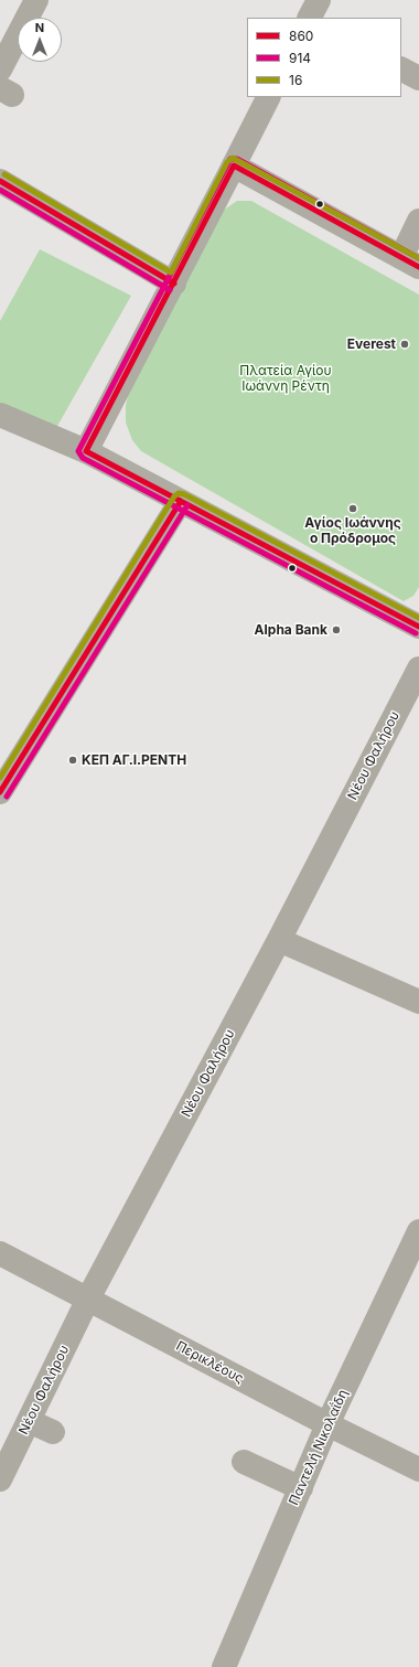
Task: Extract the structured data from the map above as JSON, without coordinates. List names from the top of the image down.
{
  "streets": {
    "street": ["Νέου Φαλήρου", "Περικλέους", "Παντελή Νικολαΐδη"]
  },
  "crossings": [
    ["Νέου Φαλήρου", "Περικλέους"],
    ["Περικλέους", "Παντελή Νικολαΐδη"]
  ],
  "parks": ["Πλατεία Αγίου Ιωάννη Ρέντη"],
  "places": [
    "Everest",
    "Αγίος Ιωάννης ο Πρόδρομος",
    "Alpha Bank",
    "ΚΕΠ ΑΓ.Ι.ΡΕΝΤΗ"
  ],
  "lines": ["transit line 16", "transit line 914", "transit line 860"],
  "legend": ["860", "914", "16"],
  "north": "top"
}
